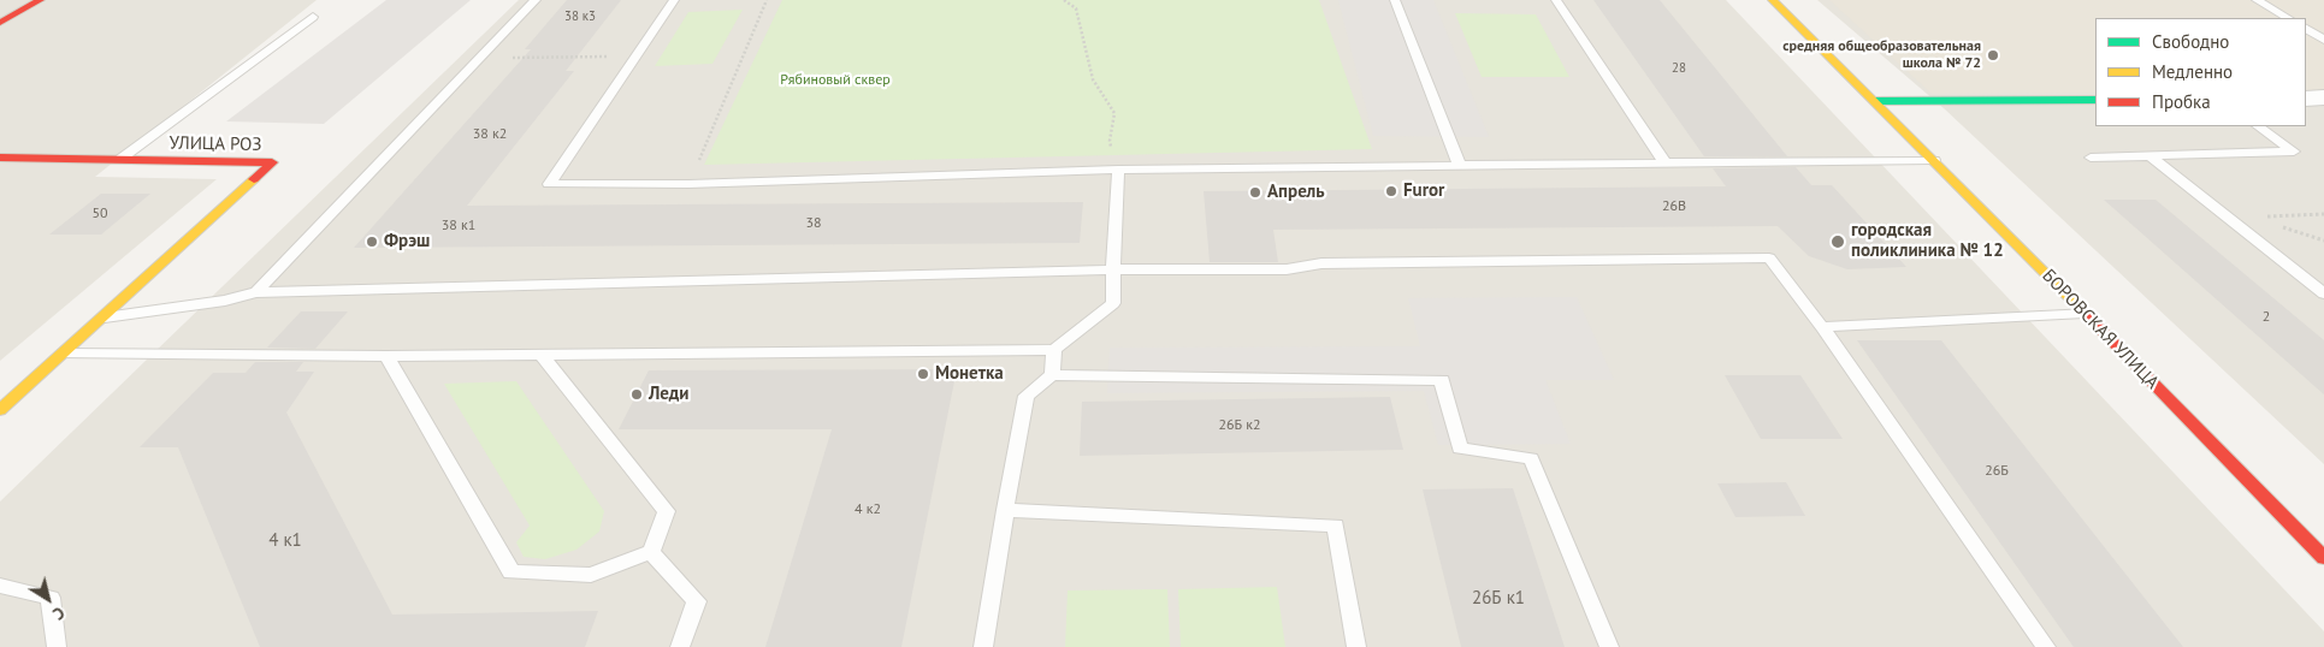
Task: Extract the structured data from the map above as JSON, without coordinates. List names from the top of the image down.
{
  "streets": {
    "street": ["УЛИЦА РОЗ", "БОРОВСКАЯ УЛИЦА"]
  },
  "parks": ["Рябиновый сквер"],
  "places": [
    "средняя общеобразовательная школа № 72",
    "Furor",
    "Апрель",
    "Фрэш",
    "городская поликлиника № 12",
    "Монетка",
    "Леди"
  ],
  "house_numbers": [
    "38 к3",
    "28",
    "38 к2",
    "26В",
    "50",
    "38",
    "38 к1",
    "2",
    "26Б к2",
    "26Б",
    "4 к2",
    "4 к1",
    "26Б к1"
  ],
  "legend": ["Свободно", "Медленно", "Пробка"],
  "north": "bottom right"
}
